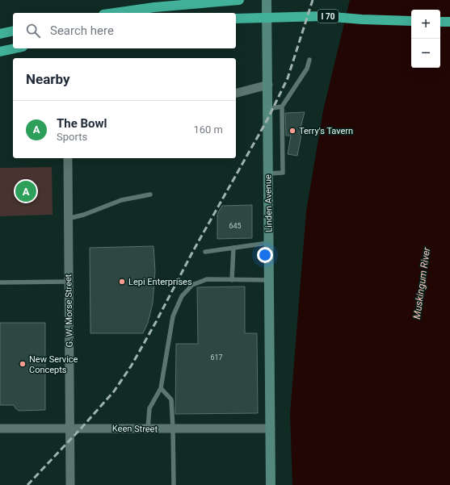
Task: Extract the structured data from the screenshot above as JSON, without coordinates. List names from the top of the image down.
{
  "streets": {
    "highway": ["I 70"],
    "main road": ["Linden Avenue"],
    "street": ["G. W. Morse Street", "Keen Street"]
  },
  "crossings": [
    ["Linden Avenue", "Keen Street"],
    ["G. W. Morse Street", "Keen Street"]
  ],
  "water": ["Muskingum River"],
  "places": ["Terry's Tavern", "Lepi Enterprises", "New Service Concepts"],
  "house_numbers": ["645", "617"],
  "page": {
    "map_buttons": ["+", "−"],
    "search": "Search here",
    "heading": "Nearby",
    "list": [
      {
        "mark": "A",
        "name": "The Bowl",
        "note": "Sports",
        "value": "160 m"
      }
    ],
    "pins": "A"
  }
}
